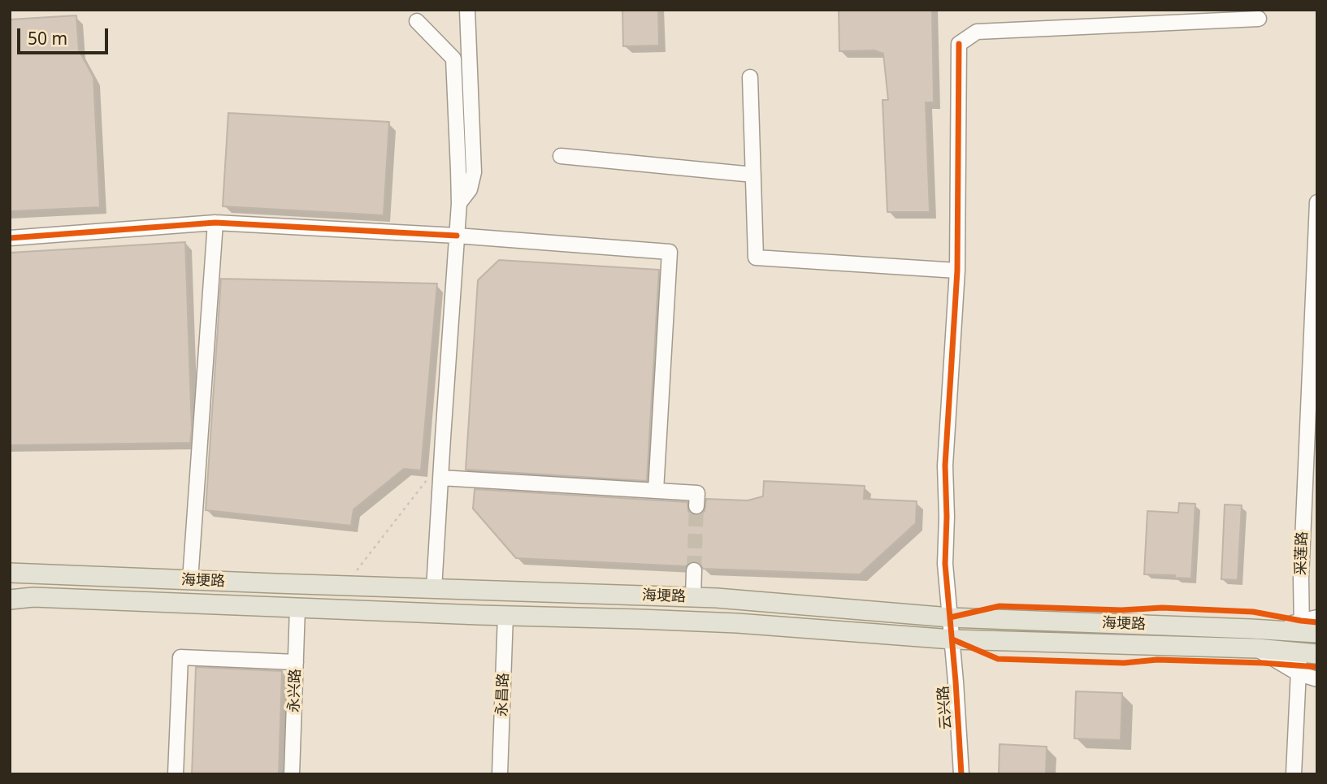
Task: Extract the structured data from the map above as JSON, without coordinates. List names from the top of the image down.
{
  "streets": {
    "main road": ["海埂路"],
    "street": [
      "采莲路",
      "永兴路",
      "永昌路",
      "云兴路"
    ]
  },
  "crossings": [
    ["采莲路", "海埂路"],
    ["海埂路", "永兴路"],
    ["海埂路", "永昌路"],
    ["海埂路", "云兴路"]
  ],
  "scale_bar": "50 m"
}
